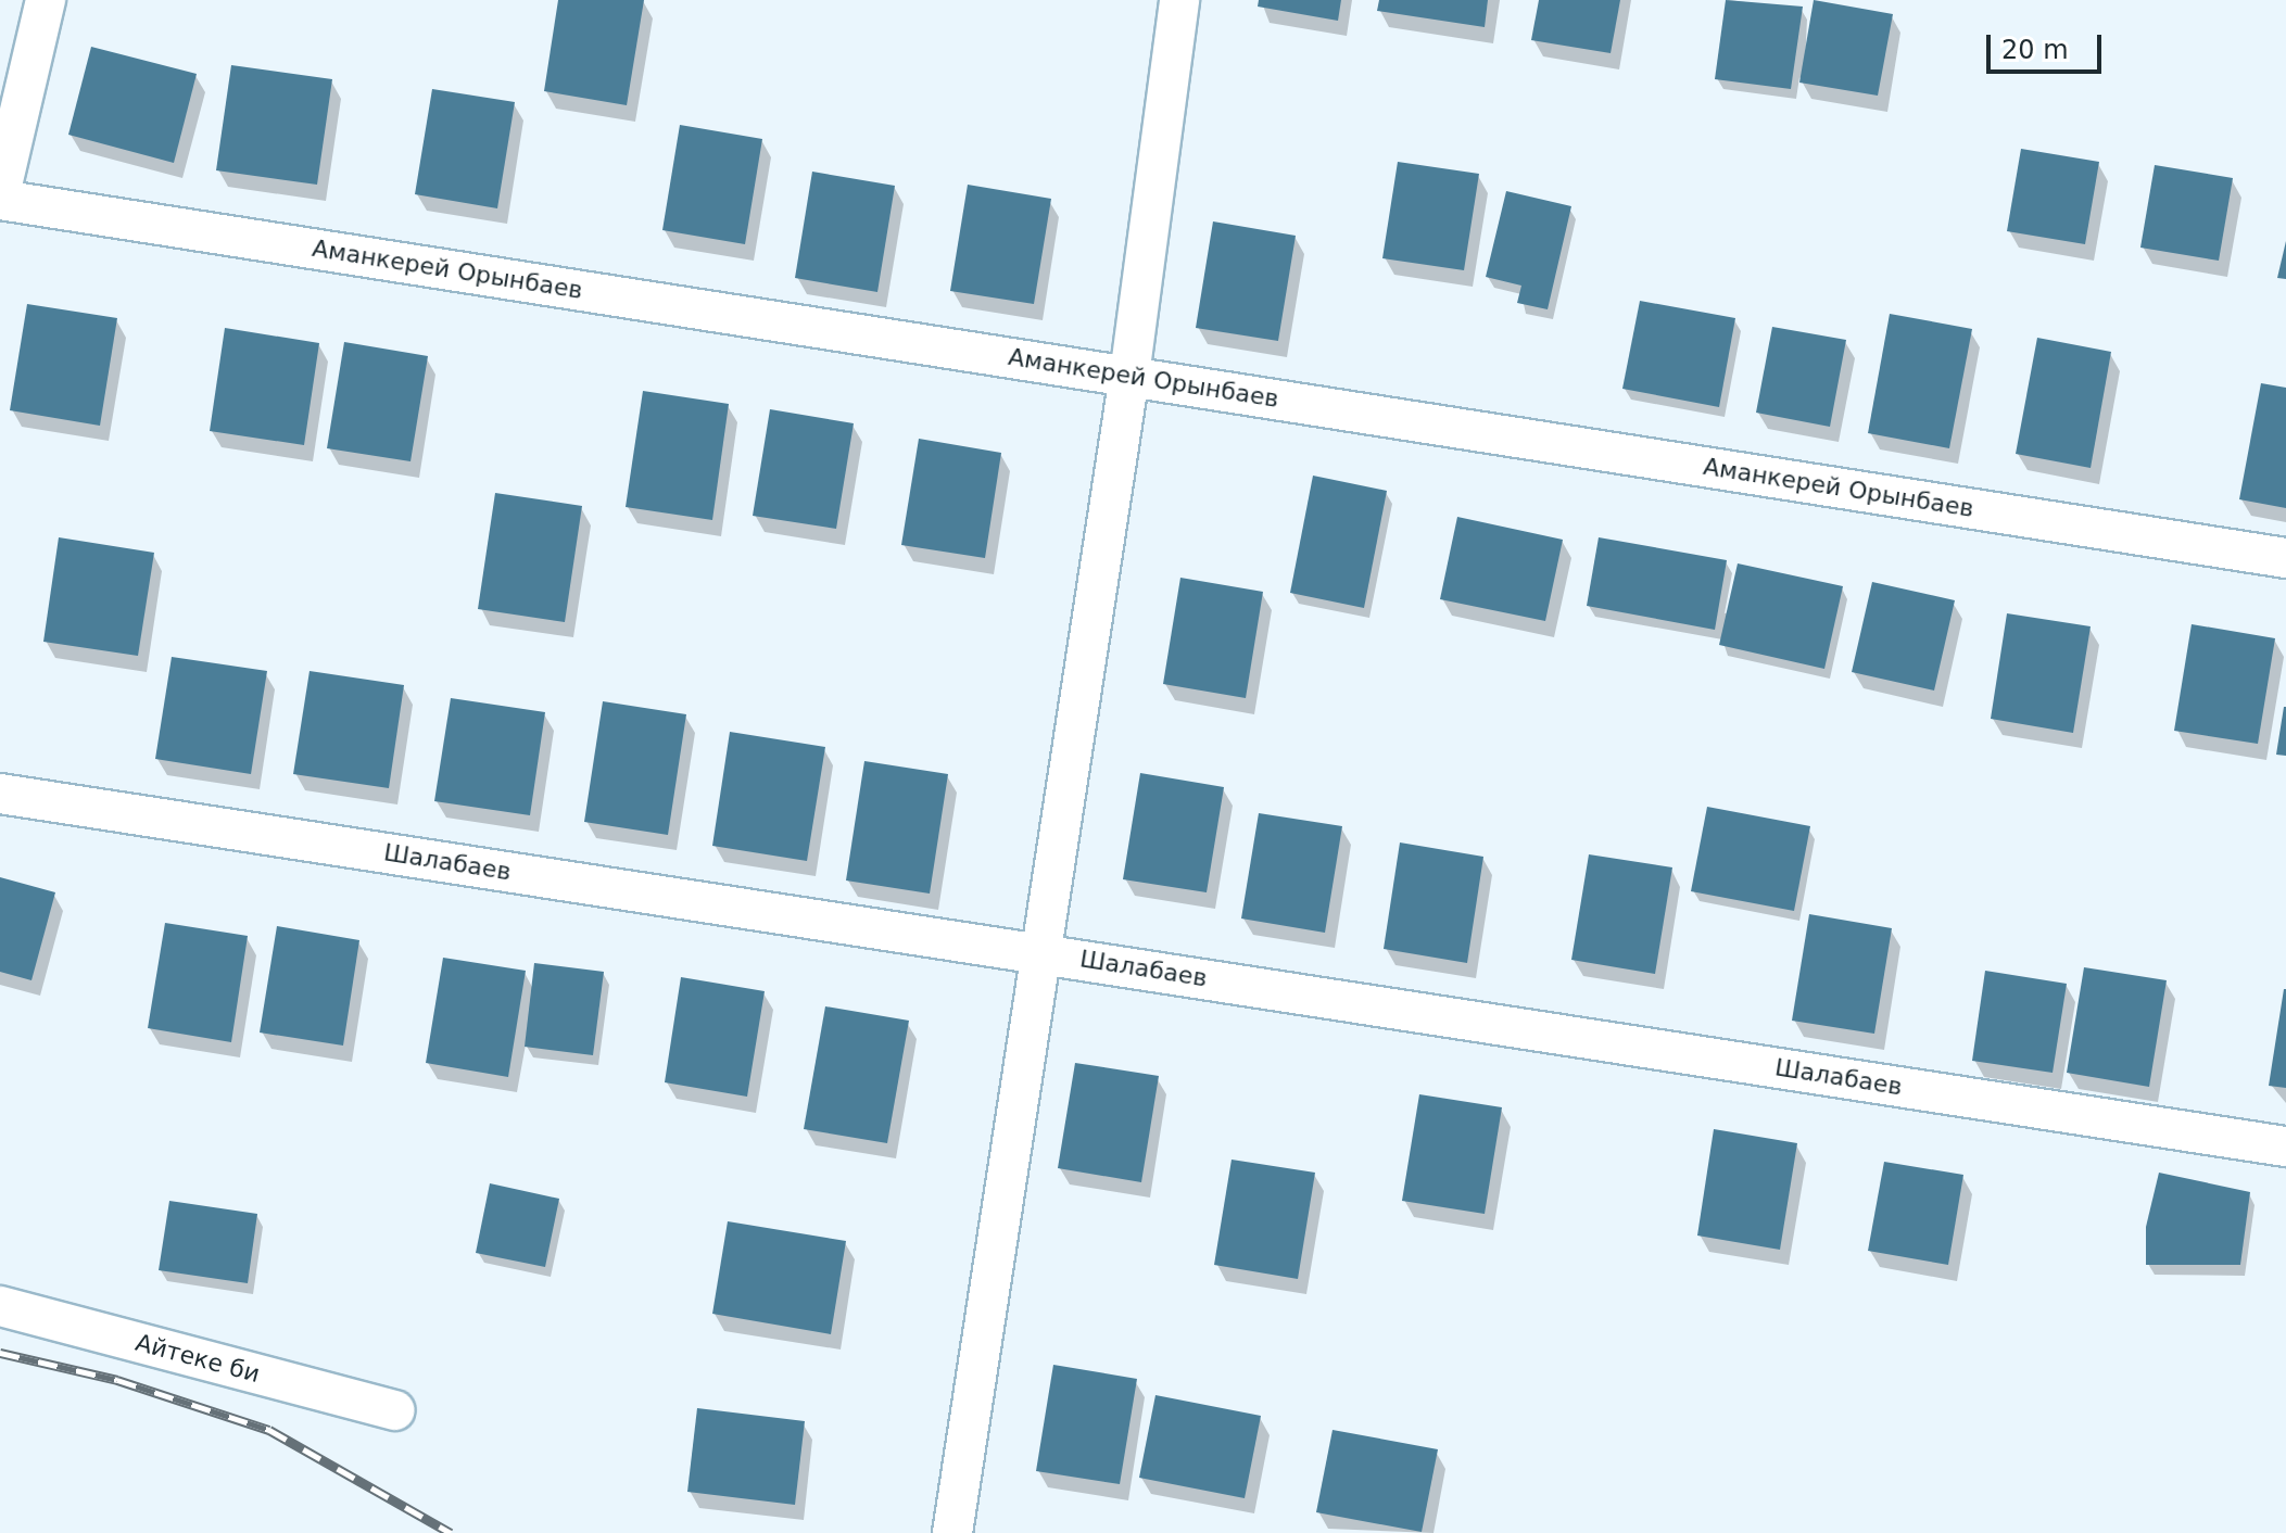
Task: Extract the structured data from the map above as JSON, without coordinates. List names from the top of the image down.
{
  "streets": {
    "street": ["Аманкерей Орынбаев", "Шалабаев", "Айтеке би"]
  },
  "scale_bar": "20 m"
}
